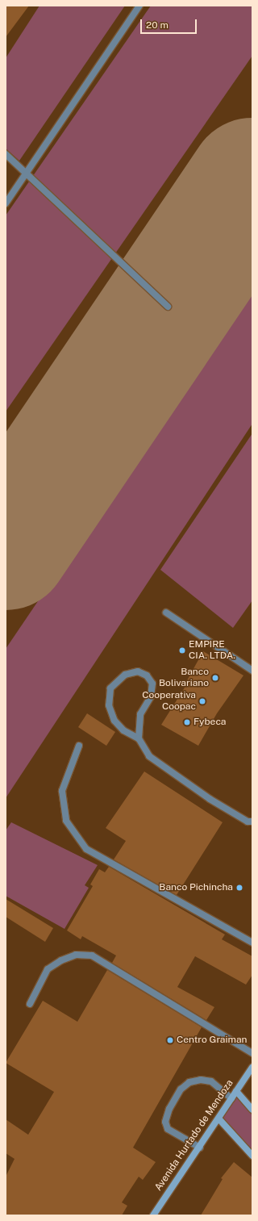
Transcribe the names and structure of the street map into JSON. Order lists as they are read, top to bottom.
{
  "streets": {
    "main road": ["Avenida Hurtado de Mendoza"]
  },
  "places": [
    "EMPIRE CIA. LTDA.",
    "Banco Bolivariano",
    "Cooperativa Coopac",
    "Fybeca",
    "Banco Pichincha",
    "Centro Graiman"
  ],
  "scale_bar": "20 m"
}
